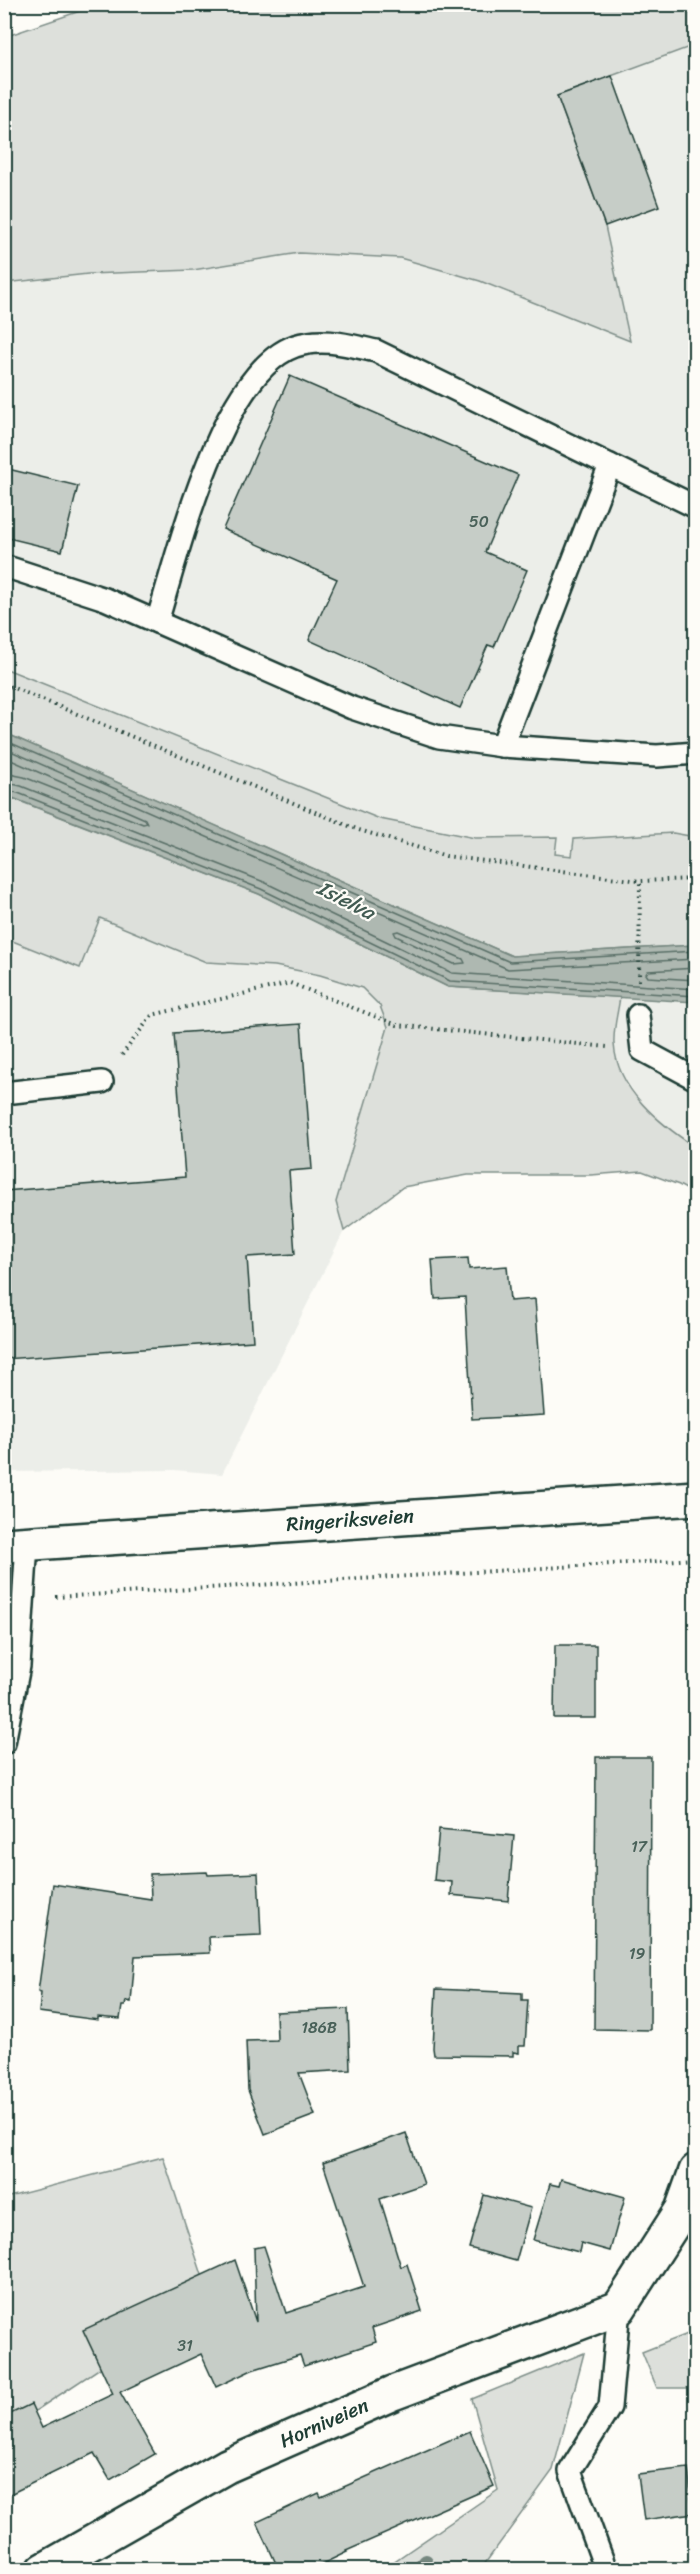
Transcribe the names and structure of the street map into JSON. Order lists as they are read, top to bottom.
{
  "streets": {
    "street": ["Ringeriksveien", "Horniveien"]
  },
  "water": ["Isielva"],
  "house_numbers": [
    "50",
    "17",
    "19",
    "186B",
    "31"
  ]
}
